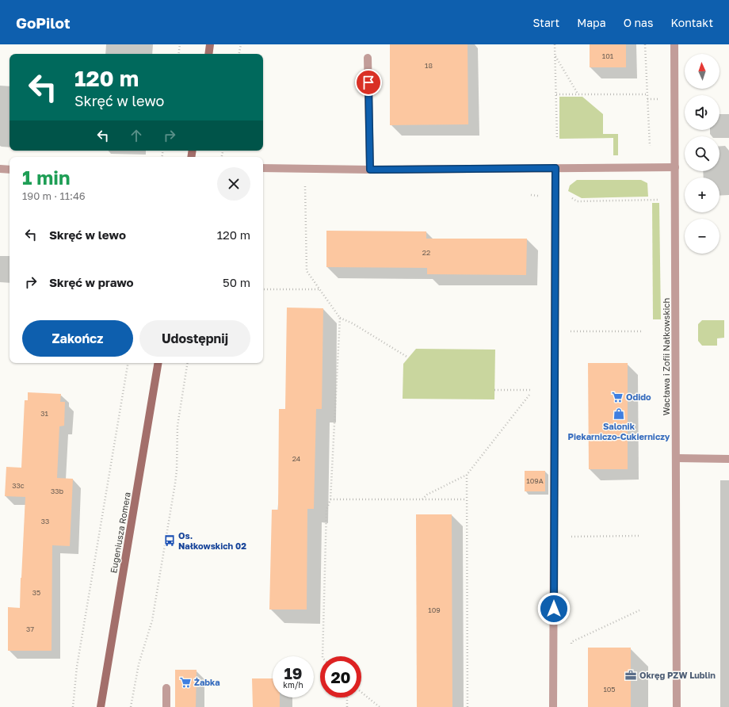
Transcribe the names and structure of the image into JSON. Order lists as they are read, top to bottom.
{
  "streets": {
    "street": ["Wacława i Zofii Nałkowskich", "Eugeniusza Romera"]
  },
  "places": {
    "supermarket": ["Odido", "Żabka"],
    "shop": ["Salonik Piekarniczo-Cukierniczy"],
    "bus stop": ["Os. Nałkowskich 02"],
    "office": ["Okręg PZW Lublin"]
  },
  "house_numbers": [
    "101",
    "18",
    "22",
    "31",
    "24",
    "109A",
    "33c",
    "33b",
    "33",
    "35",
    "109",
    "37",
    "105"
  ],
  "north": "top",
  "page": {
    "header": "GoPilot",
    "nav": [
      "Start",
      "Mapa",
      "O nas",
      "Kontakt"
    ],
    "map_buttons": ["+", "−"],
    "turn": ["120 m", "Skręć w lewo"],
    "heading": ["1 min", "190 m · 11:46"],
    "list": [
      {
        "name": "Skręć w lewo",
        "value": "120 m"
      },
      {
        "name": "Skręć w prawo",
        "value": "50 m"
      }
    ],
    "buttons": ["Zakończ", "Udostępnij"],
    "speed": "19 km/h",
    "limit": "20"
  }
}
